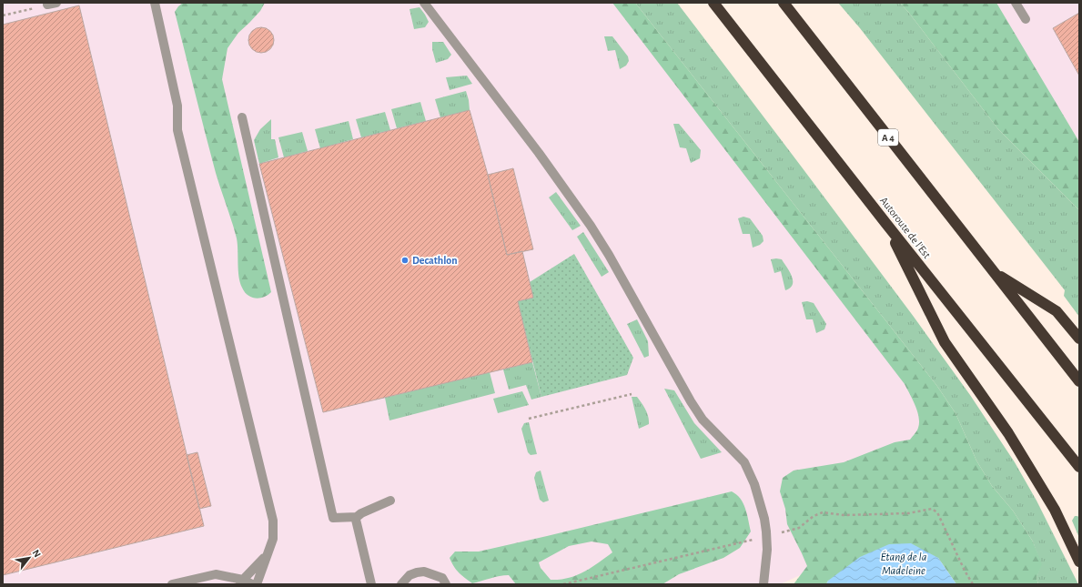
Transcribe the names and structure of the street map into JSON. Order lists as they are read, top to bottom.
{
  "streets": {
    "highway": ["A 4", "Autoroute de l’Est"]
  },
  "water": ["Étang de la Madeleine"],
  "places": ["Decathlon"],
  "north": "top right"
}
